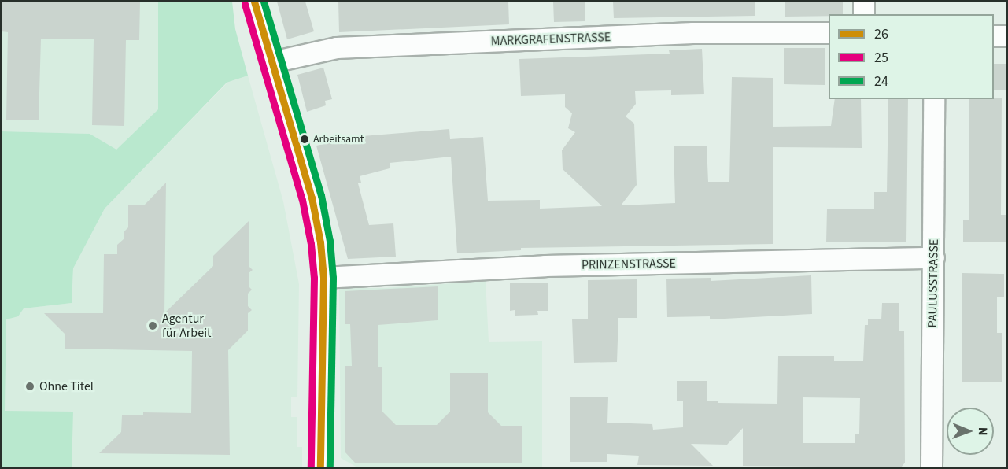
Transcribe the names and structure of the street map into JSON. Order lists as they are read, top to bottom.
{
  "streets": {
    "street": ["MARKGRAFENSTRASSE", "PRINZENSTRASSE", "PAULUSSTRASSE"]
  },
  "crossings": [
    ["PRINZENSTRASSE", "PAULUSSTRASSE"]
  ],
  "places": ["Arbeitsamt", "Agentur für Arbeit", "Ohne Titel"],
  "lines": ["transit line 26", "transit line 24", "transit line 25"],
  "legend": ["26", "25", "24"],
  "north": "right"
}
